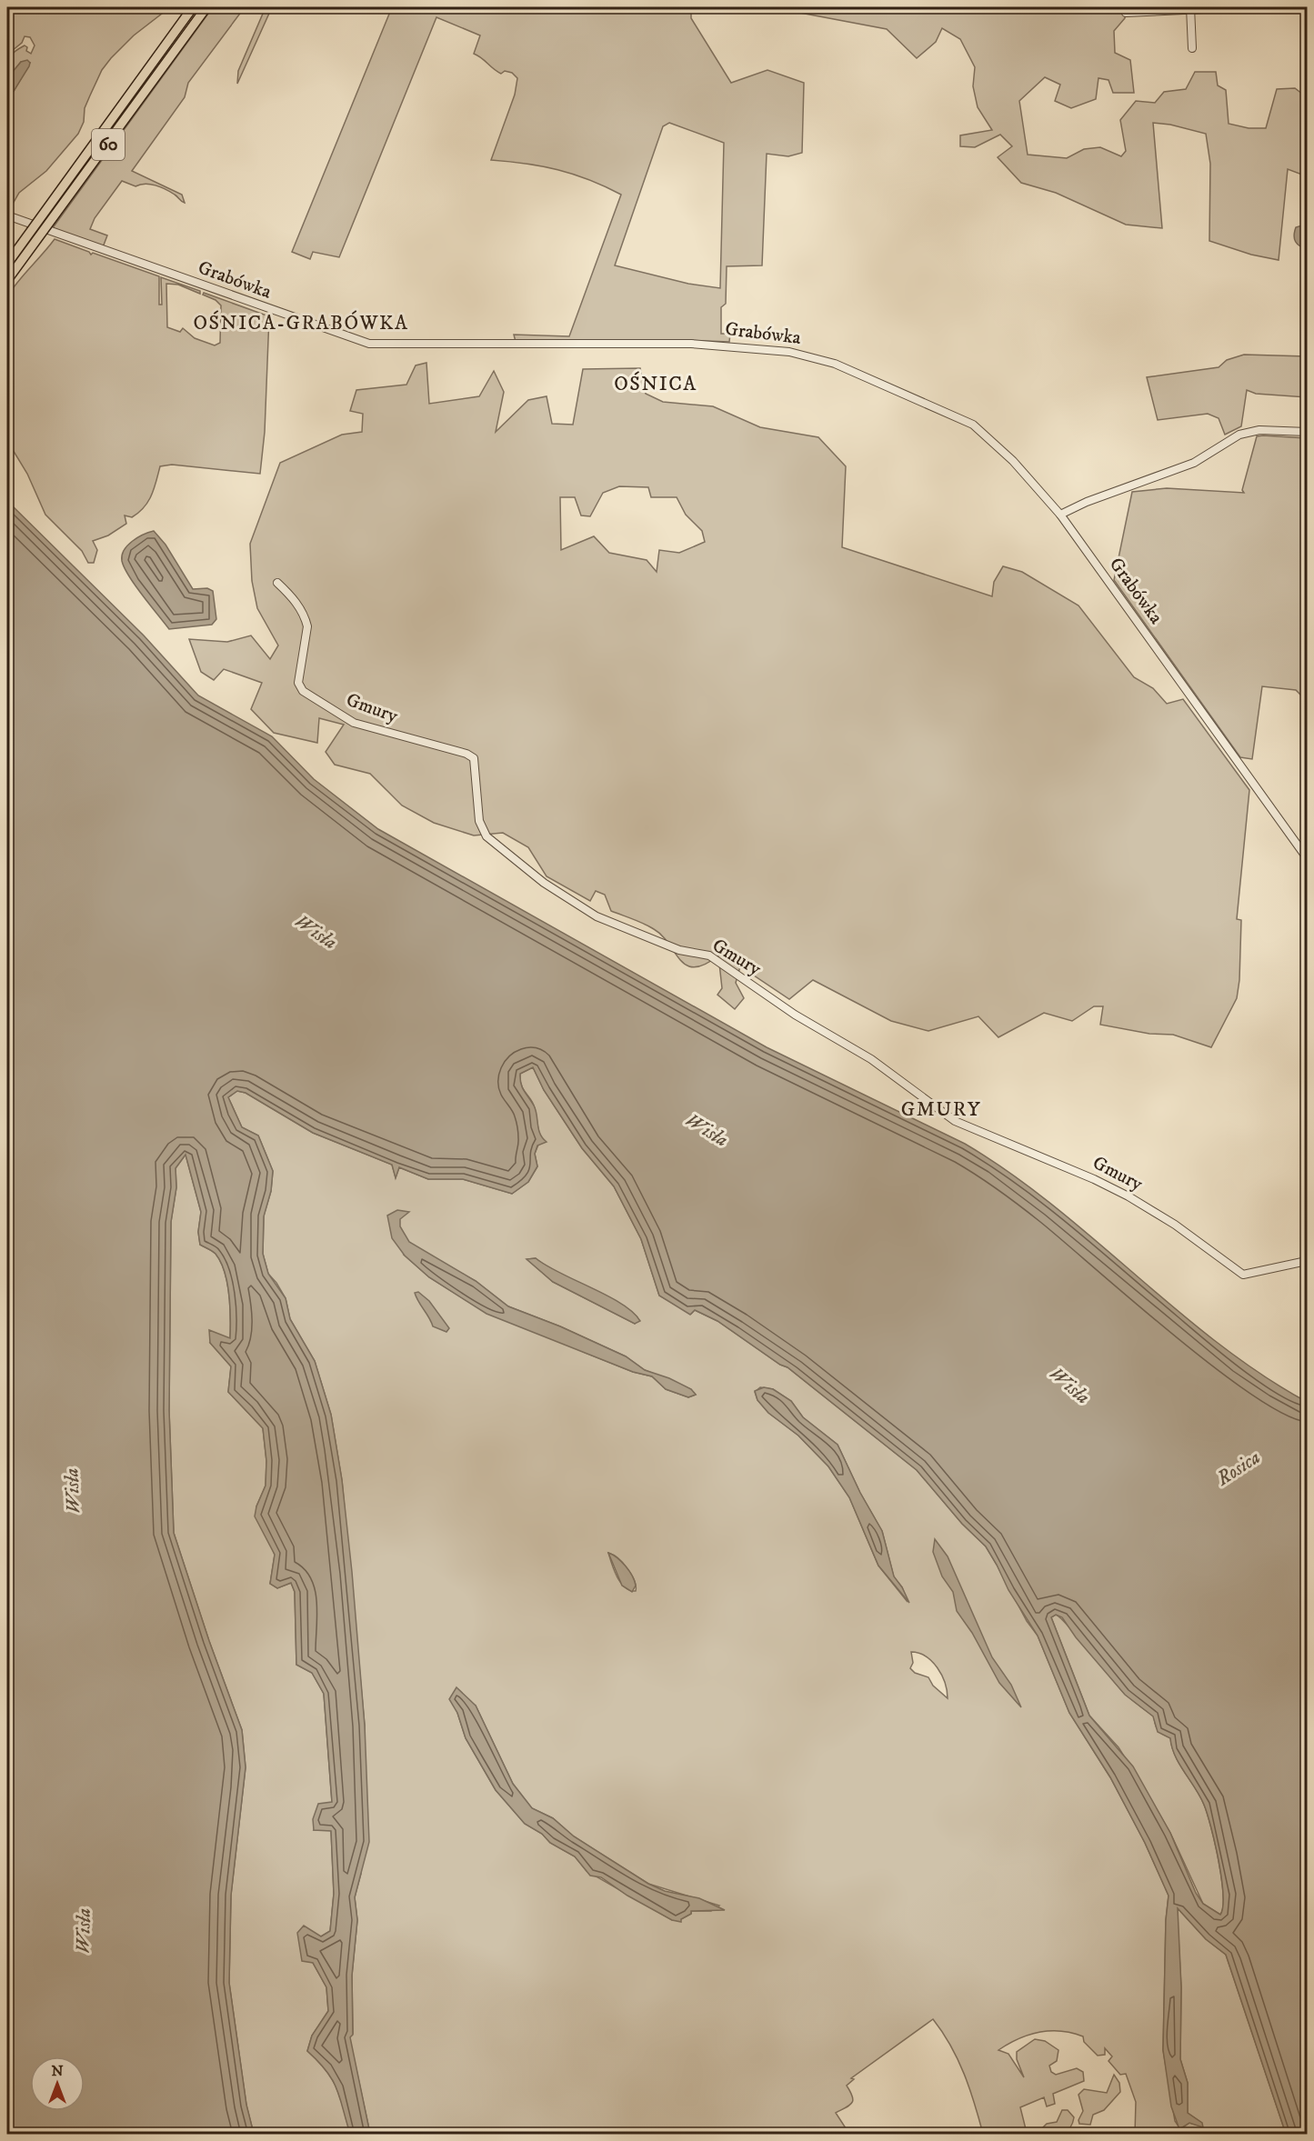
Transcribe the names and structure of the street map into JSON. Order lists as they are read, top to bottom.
{
  "streets": {
    "main road": ["60"],
    "street": ["Grabówka", "Gmury"]
  },
  "districts": ["OŚNICA-GRABÓWKA", "OŚNICA", "GMURY"],
  "water": ["Wisła", "Rosica"],
  "north": "top"
}
